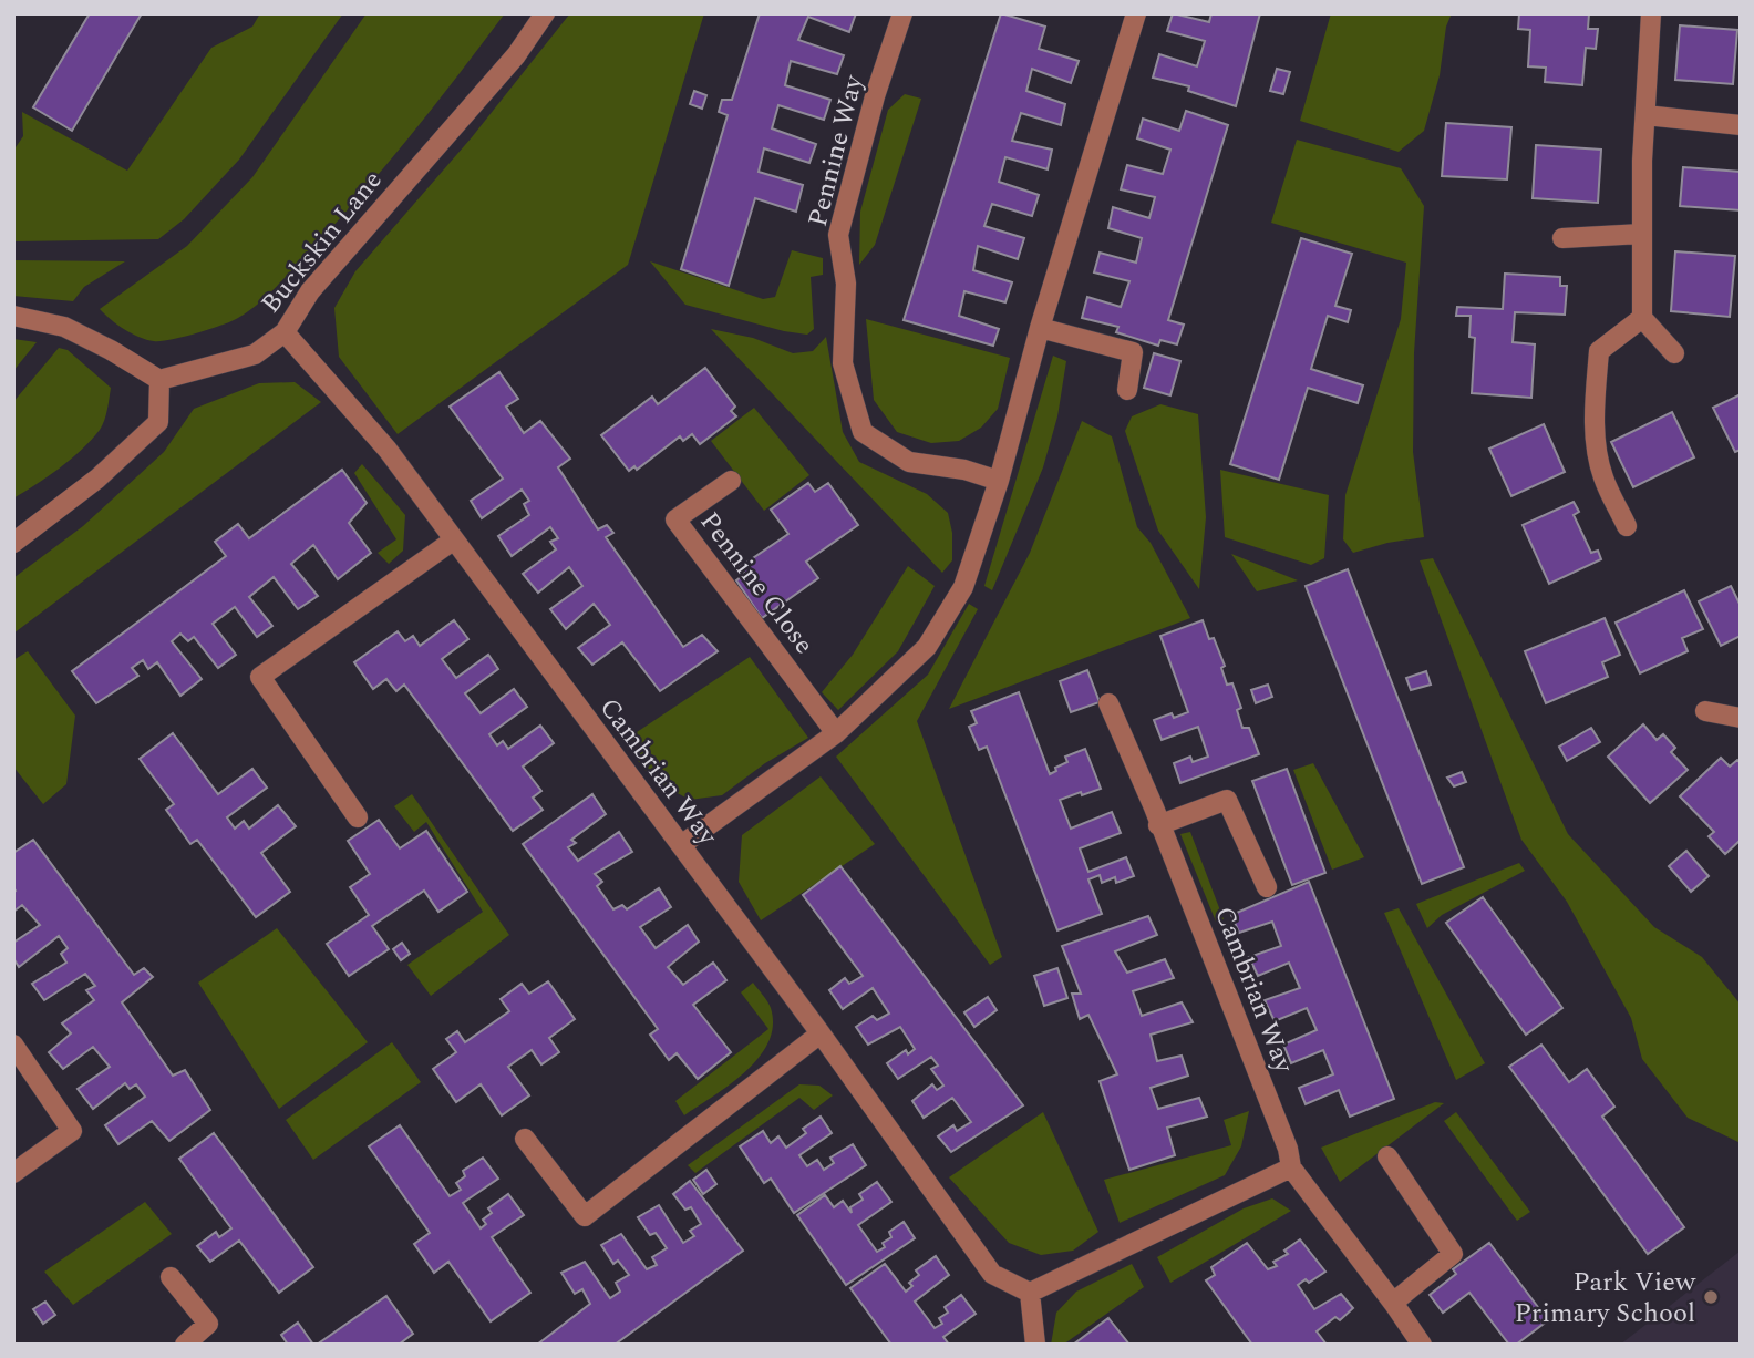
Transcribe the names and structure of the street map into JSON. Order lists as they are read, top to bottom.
{
  "streets": {
    "street": [
      "Pennine Way",
      "Buckskin Lane",
      "Pennine Close",
      "Cambrian Way"
    ]
  },
  "crossings": [
    ["Buckskin Lane", "Cambrian Way"]
  ],
  "places": ["Park View Primary School"]
}
